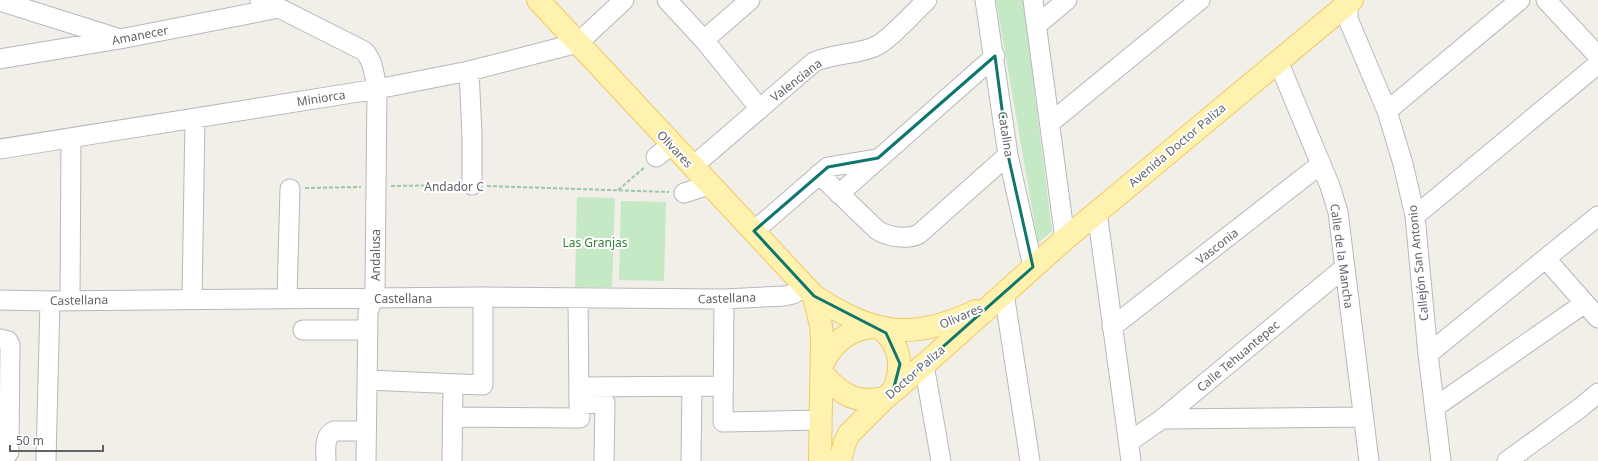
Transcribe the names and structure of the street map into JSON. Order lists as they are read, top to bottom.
{
  "streets": {
    "main road": ["Avenida Doctor Paliza", "Olivares", "Doctor Paliza"],
    "street": [
      "Amanecer",
      "Valenciana",
      "Miniorca",
      "Catalina",
      "Vasconia",
      "Andalusa",
      "Calle de la Mancha",
      "Callejón San Antonio",
      "Castellana",
      "Calle Tehuantepec"
    ],
    "path": ["Andador C"]
  },
  "crossings": [
    ["Amanecer", "Andalusa"],
    ["Valenciana", "Olivares"],
    ["Miniorca", "Olivares"],
    ["Miniorca", "Andalusa"],
    ["Catalina", "Avenida Doctor Paliza"],
    ["Avenida Doctor Paliza", "Olivares"],
    ["Avenida Doctor Paliza", "Calle de la Mancha"],
    ["Avenida Doctor Paliza", "Callejón San Antonio"],
    ["Avenida Doctor Paliza", "Doctor Paliza"],
    ["Olivares", "Castellana"],
    ["Olivares", "Doctor Paliza"],
    ["Andador C", "Andalusa"],
    ["Vasconia", "Calle de la Mancha"],
    ["Andalusa", "Castellana"],
    ["Calle de la Mancha", "Calle Tehuantepec"]
  ],
  "parks": ["Las Granjas"],
  "scale_bar": "50 m"
}
